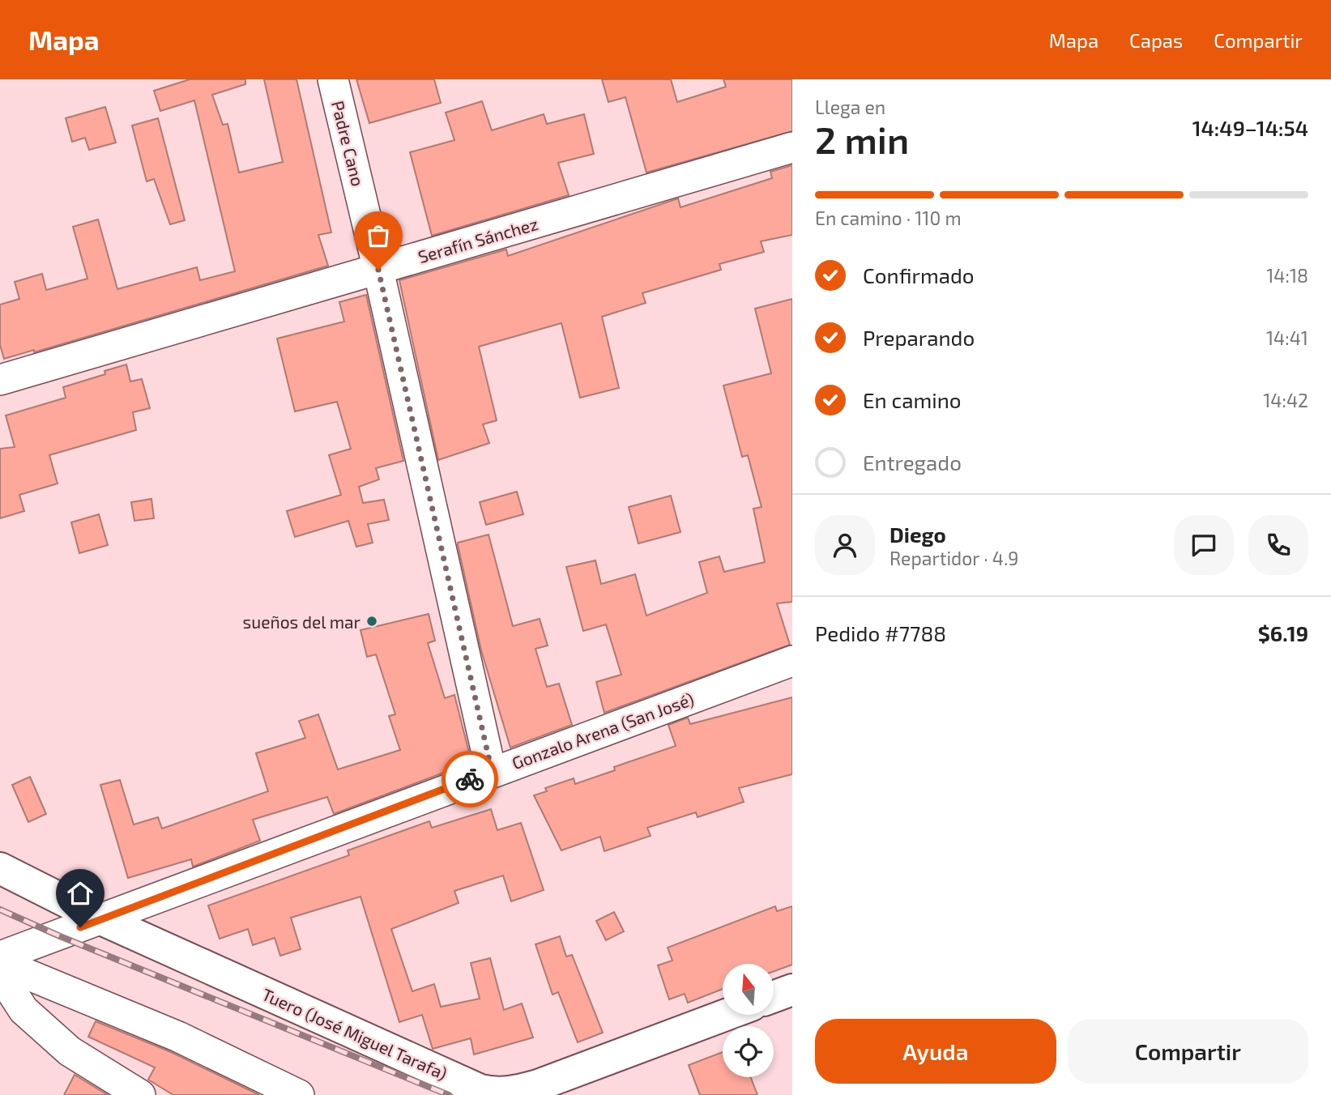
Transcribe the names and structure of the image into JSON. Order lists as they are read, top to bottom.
{
  "streets": {
    "main road": ["Tuero (José Miguel Tarafa)"],
    "street": ["Padre Cano", "Serafín Sánchez", "Gonzalo Arena (San José)"]
  },
  "crossings": [
    ["Padre Cano", "Serafín Sánchez"],
    ["Padre Cano", "Gonzalo Arena (San José)"],
    ["Gonzalo Arena (San José)", "Tuero (José Miguel Tarafa)"]
  ],
  "places": ["sueños del mar"],
  "north": "top",
  "page": {
    "header": "Mapa",
    "nav": ["Mapa", "Capas", "Compartir"],
    "heading": ["2 min", "Llega en", "14:49–14:54"],
    "panel": [
      "Diego",
      "Repartidor · 4.9",
      "Pedido #7788",
      "$6.19"
    ],
    "bar": "En camino · 110 m",
    "list": [
      ["Confirmado", "14:18"],
      ["Preparando", "14:41"],
      ["En camino", "14:42"],
      "Entregado"
    ],
    "buttons": ["Ayuda", "Compartir"]
  }
}
